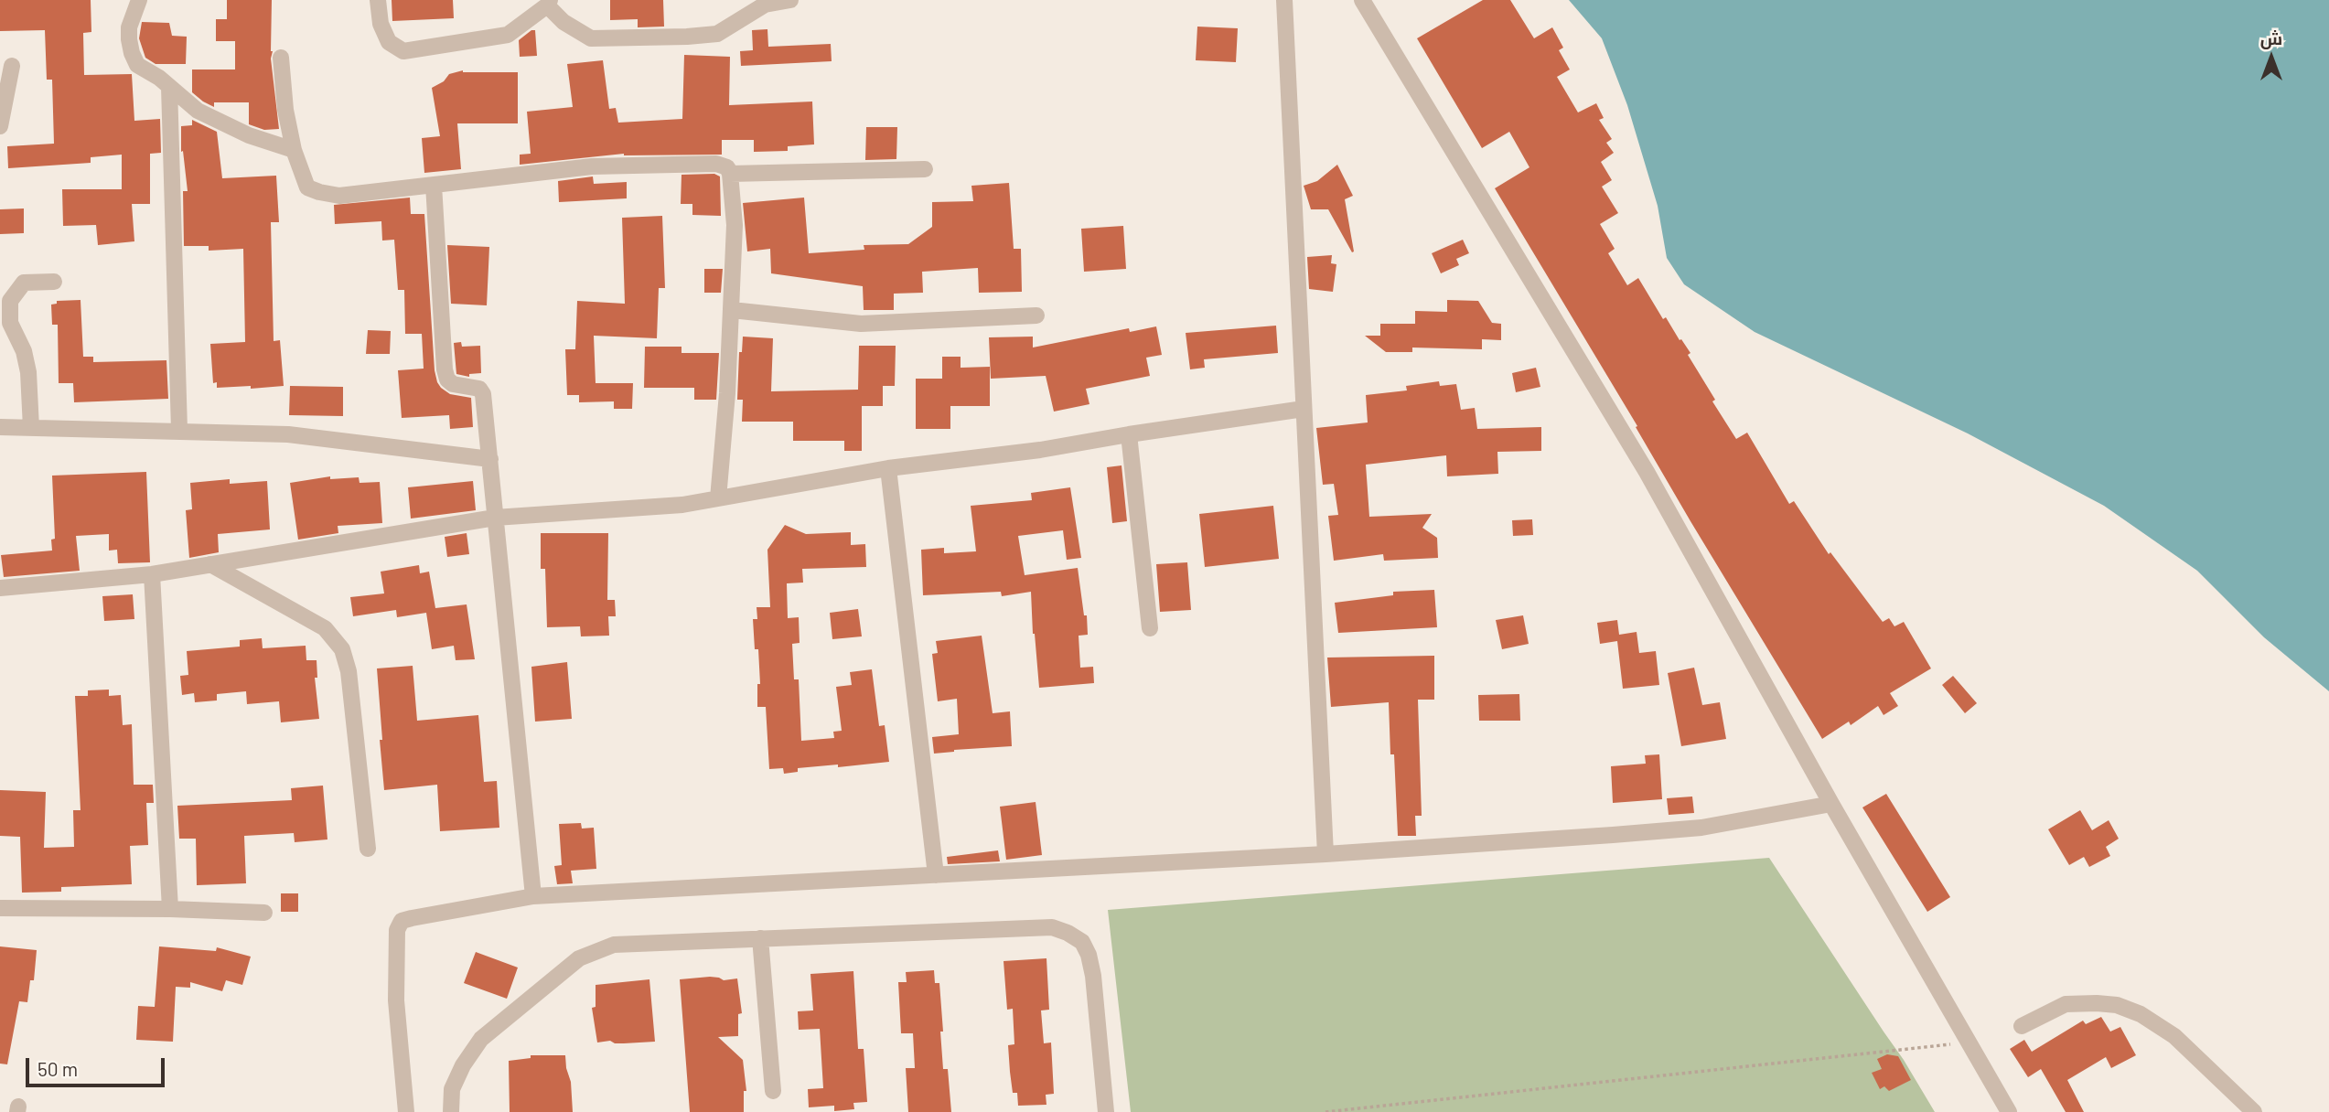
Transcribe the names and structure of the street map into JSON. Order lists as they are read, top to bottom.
{
  "scale_bar": "50 m",
  "north": "top"
}
